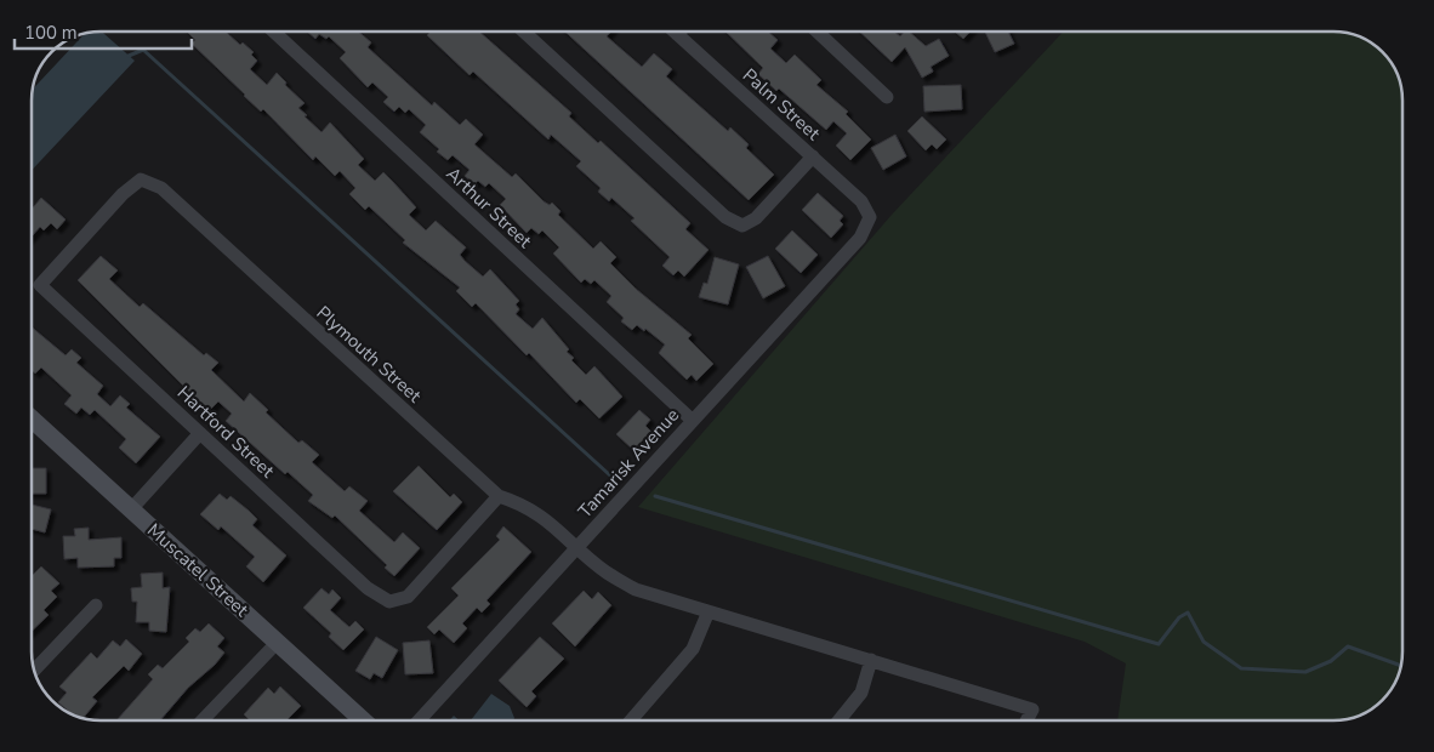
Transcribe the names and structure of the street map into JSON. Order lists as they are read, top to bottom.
{
  "streets": {
    "street": [
      "Palm Street",
      "Arthur Street",
      "Plymouth Street",
      "Hartford Street",
      "Tamarisk Avenue",
      "Muscatel Street"
    ]
  },
  "crossings": [
    ["Palm Street", "Tamarisk Avenue"],
    ["Arthur Street", "Tamarisk Avenue"],
    ["Plymouth Street", "Hartford Street"],
    ["Plymouth Street", "Tamarisk Avenue"]
  ],
  "scale_bar": "100 m"
}
